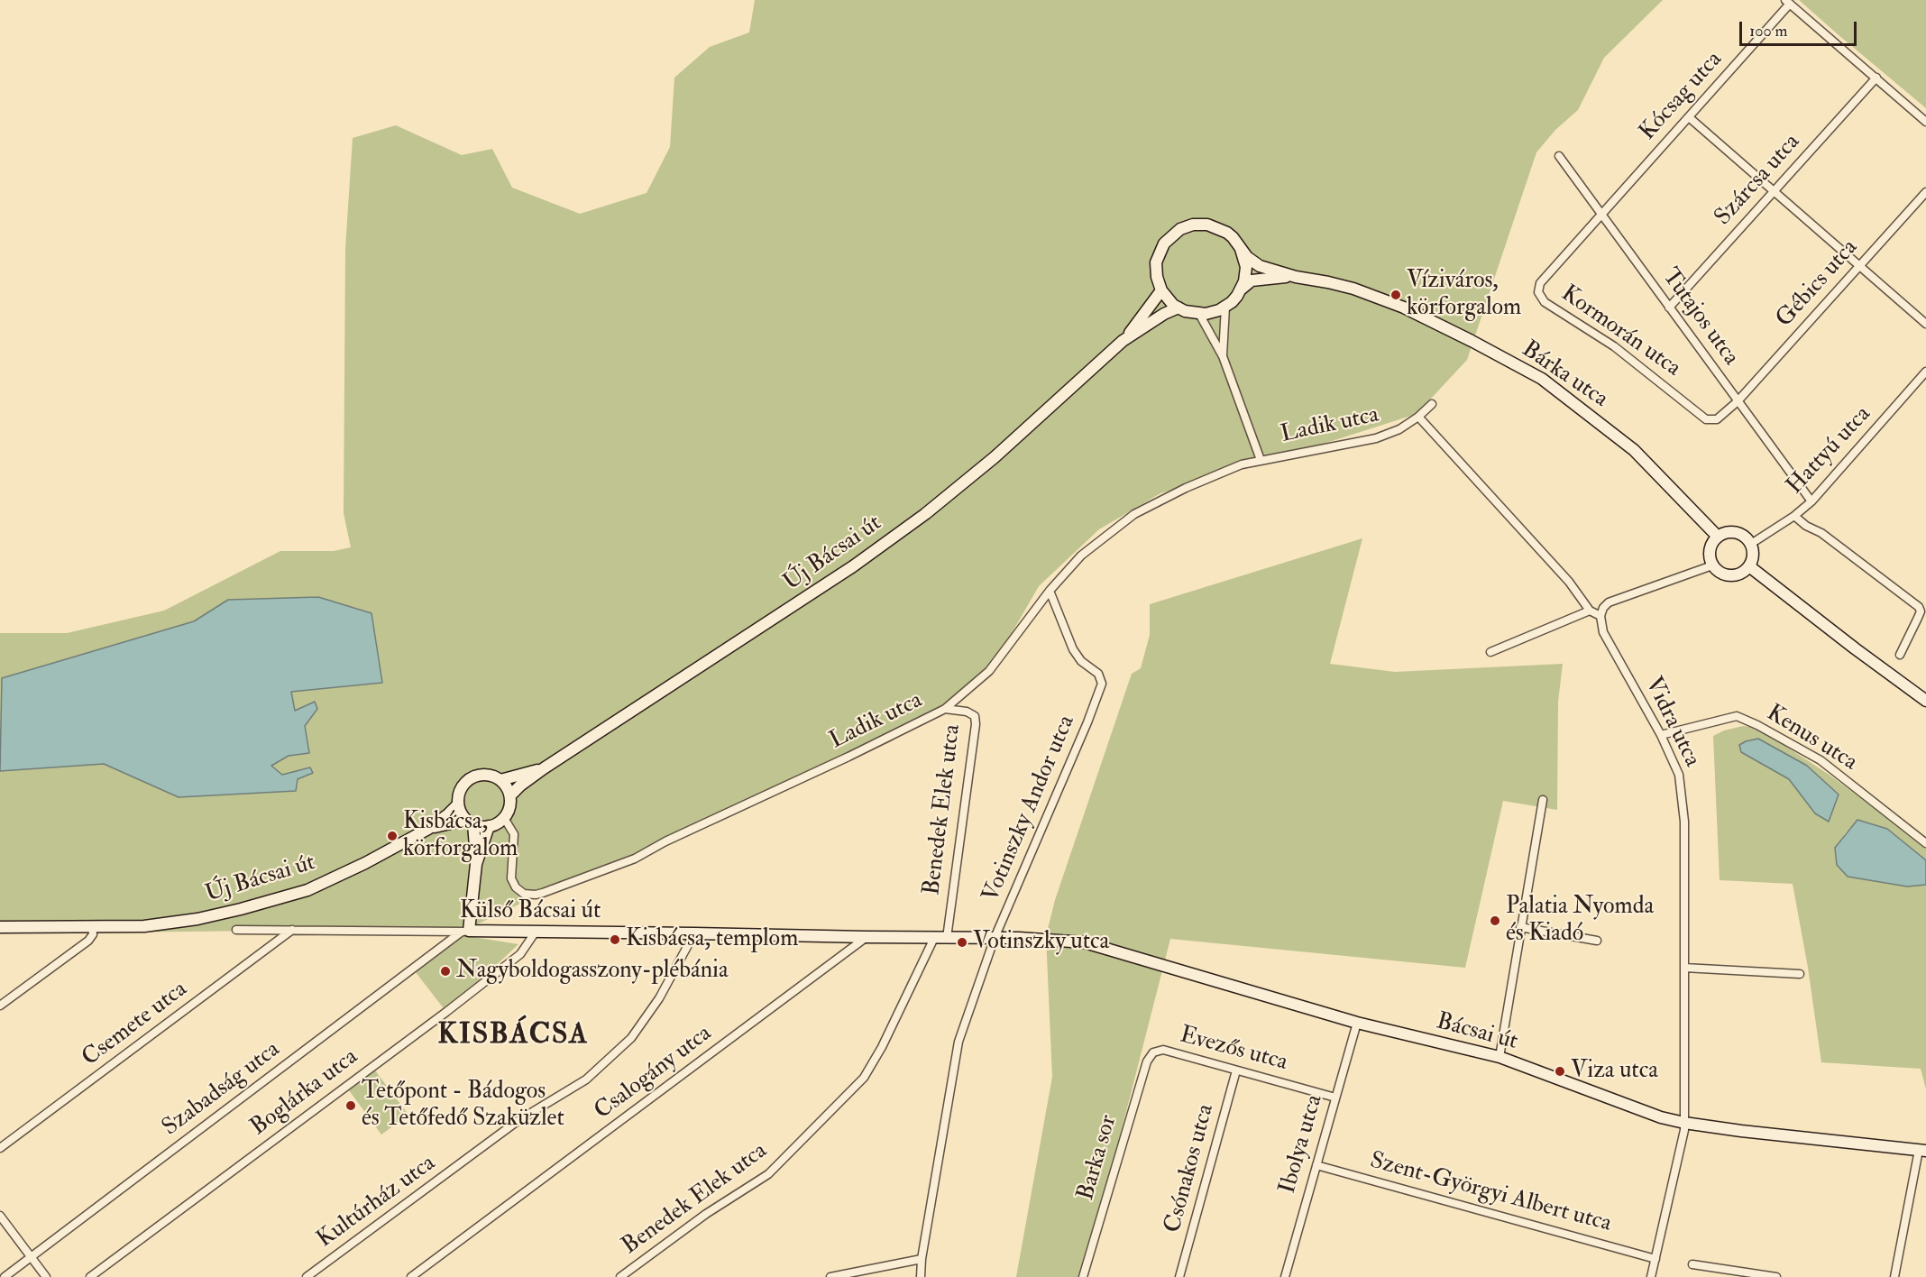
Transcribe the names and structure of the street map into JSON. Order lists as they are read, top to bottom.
{
  "streets": {
    "main road": [
      "Bárka utca",
      "Új Bácsai út",
      "Külső Bácsai út",
      "Bácsai út"
    ],
    "street": [
      "Kócsag utca",
      "Szárcsa utca",
      "Gébics utca",
      "Tutajos utca",
      "Kormorán utca",
      "Ladik utca",
      "Hattyú utca",
      "Vidra utca",
      "Kenus utca",
      "Votinszky Andor utca",
      "Benedek Elek utca",
      "Csemete utca",
      "Evezős utca",
      "Csalogány utca",
      "Szabadság utca",
      "Boglárka utca",
      "Ibolya utca",
      "Barka sor",
      "Csónakos utca",
      "Szent-Györgyi Albert utca",
      "Kultúrház utca"
    ]
  },
  "crossings": [
    ["Kócsag utca", "Tutajos utca"],
    ["Kócsag utca", "Kormorán utca"],
    ["Szárcsa utca", "Tutajos utca"],
    ["Gébics utca", "Tutajos utca"],
    ["Gébics utca", "Kormorán utca"],
    ["Tutajos utca", "Kormorán utca"],
    ["Tutajos utca", "Hattyú utca"],
    ["Bárka utca", "Hattyú utca"],
    ["Ladik utca", "Új Bácsai út"],
    ["Ladik utca", "Votinszky Andor utca"],
    ["Ladik utca", "Benedek Elek utca"],
    ["Vidra utca", "Kenus utca"],
    ["Vidra utca", "Bácsai út"],
    ["Vidra utca", "Szent-Györgyi Albert utca"],
    ["Votinszky Andor utca", "Külső Bácsai út"],
    ["Benedek Elek utca", "Külső Bácsai út"],
    ["Külső Bácsai út", "Csemete utca"],
    ["Külső Bácsai út", "Bácsai út"],
    ["Külső Bácsai út", "Csalogány utca"],
    ["Külső Bácsai út", "Szabadság utca"],
    ["Külső Bácsai út", "Boglárka utca"],
    ["Külső Bácsai út", "Kultúrház utca"],
    ["Bácsai út", "Ibolya utca"],
    ["Evezős utca", "Ibolya utca"],
    ["Evezős utca", "Barka sor"],
    ["Evezős utca", "Csónakos utca"],
    ["Ibolya utca", "Szent-Györgyi Albert utca"]
  ],
  "districts": ["KISBÁCSA"],
  "places": [
    "Víziváros, körforgalom",
    "Kisbácsa, körforgalom",
    "Palatia Nyomda és Kiadó",
    "Kisbácsa, templom",
    "Votinszky utca",
    "Nagyboldogasszony-plébánia",
    "Viza utca",
    "Tetőpont - Bádogos és Tetőfedő Szaküzlet"
  ],
  "scale_bar": "100 m"
}
